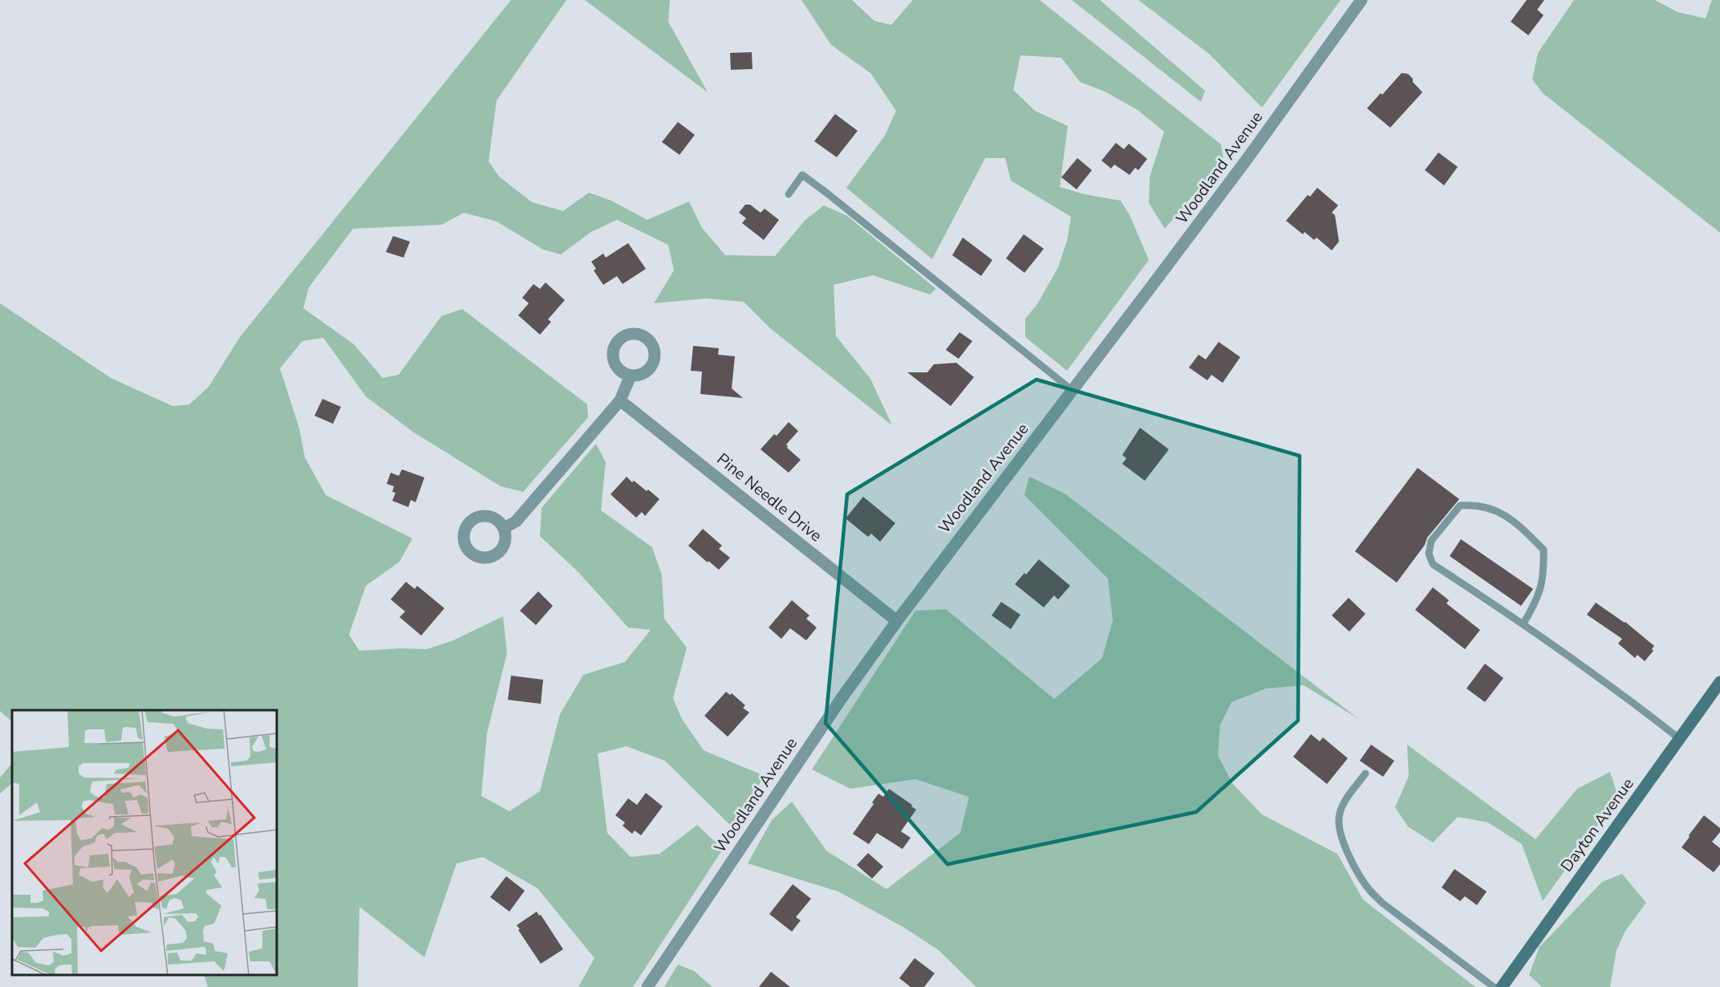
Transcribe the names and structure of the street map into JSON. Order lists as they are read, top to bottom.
{
  "streets": {
    "street": ["Woodland Avenue", "Pine Needle Drive", "Dayton Avenue"]
  },
  "crossings": [
    ["Woodland Avenue", "Pine Needle Drive"]
  ]
}
